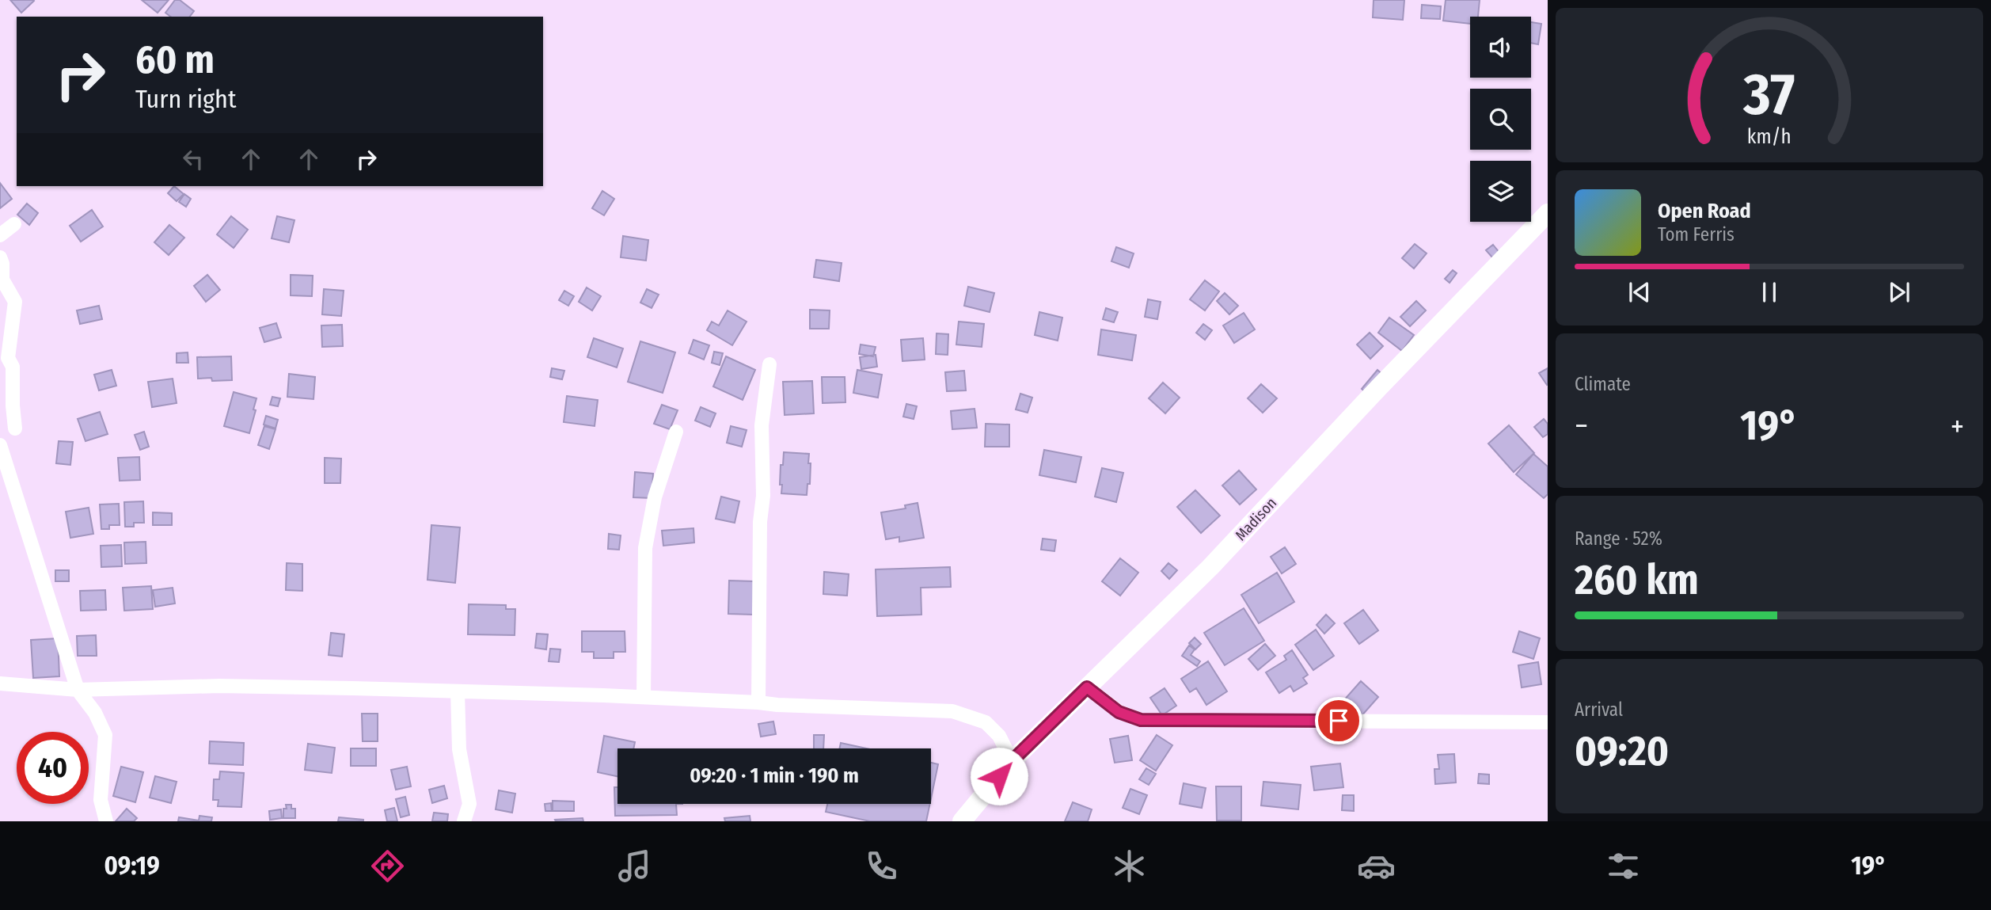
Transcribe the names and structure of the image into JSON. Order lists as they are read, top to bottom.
{
  "streets": {
    "street": ["Madison"]
  },
  "page": {
    "turn": ["60 m", "Turn right"],
    "song": ["Open Road", "Tom Ferris"],
    "tile": [
      "Climate",
      ["Range · 52%", "260 km"],
      ["Arrival", "09:20"]
    ],
    "heat": ["−", "19°", "+"],
    "limit": "40",
    "trip": "09:20 · 1 min · 190 m",
    "tabs": ["09:19", "19°"],
    "gauge": ["37", "km/h"]
  }
}
